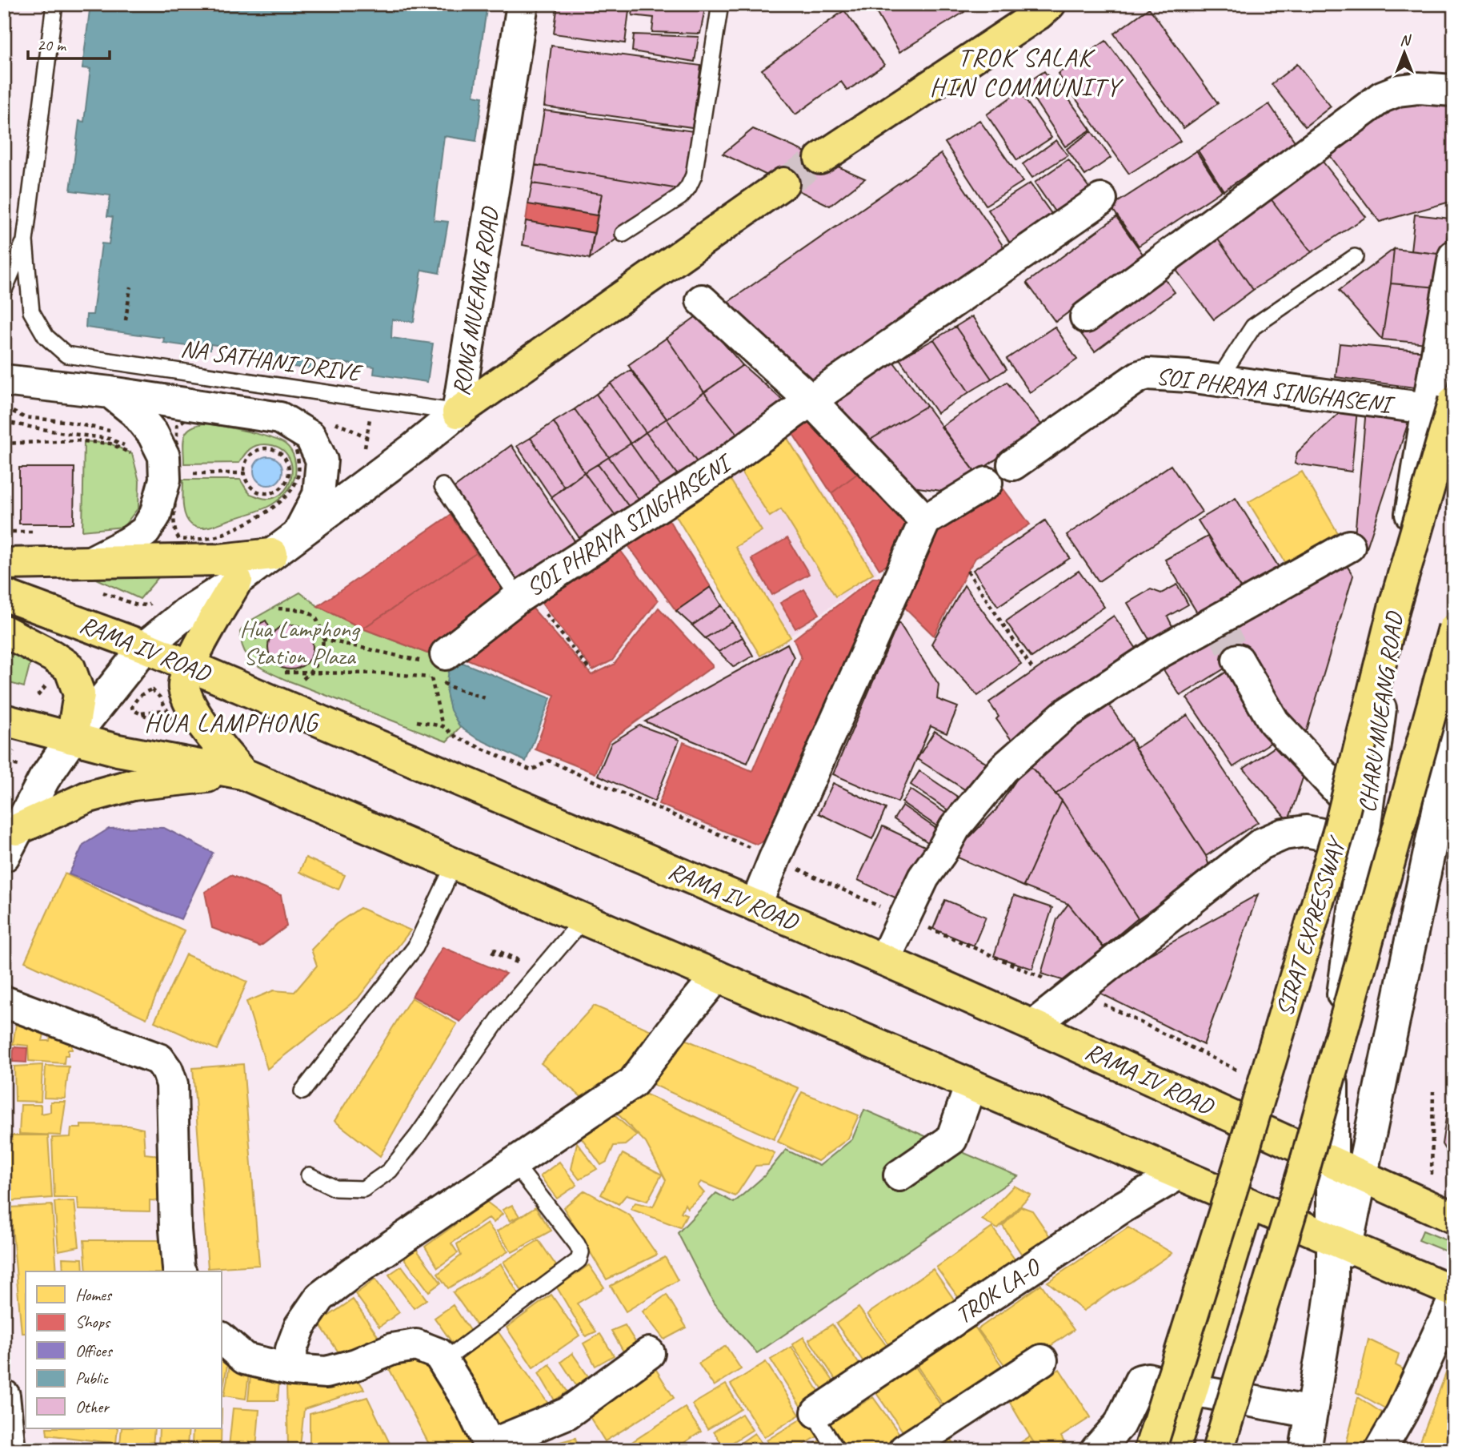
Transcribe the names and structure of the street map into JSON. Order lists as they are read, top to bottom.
{
  "streets": {
    "main road": ["RAMA IV ROAD", "SIRAT EXPRESSWAY"],
    "street": [
      "RONG MUEANG ROAD",
      "SOI PHRAYA SINGHASENI",
      "CHARU MUEANG ROAD",
      "TROK LA-O"
    ],
    "lane": ["NA SATHANI DRIVE"]
  },
  "crossings": [
    ["RONG MUEANG ROAD", "NA SATHANI DRIVE"],
    ["RONG MUEANG ROAD", "RAMA IV ROAD"],
    ["SOI PHRAYA SINGHASENI", "CHARU MUEANG ROAD"],
    ["SOI PHRAYA SINGHASENI", "SIRAT EXPRESSWAY"],
    ["RAMA IV ROAD", "CHARU MUEANG ROAD"],
    ["CHARU MUEANG ROAD", "SIRAT EXPRESSWAY"]
  ],
  "districts": ["TROK SALAK HIN COMMUNITY", "HUA LAMPHONG"],
  "parks": ["Hua Lamphong Station Plaza"],
  "legend": [
    "Homes",
    "Shops",
    "Offices",
    "Public",
    "Other"
  ],
  "scale_bar": "20 m",
  "north": "top"
}
